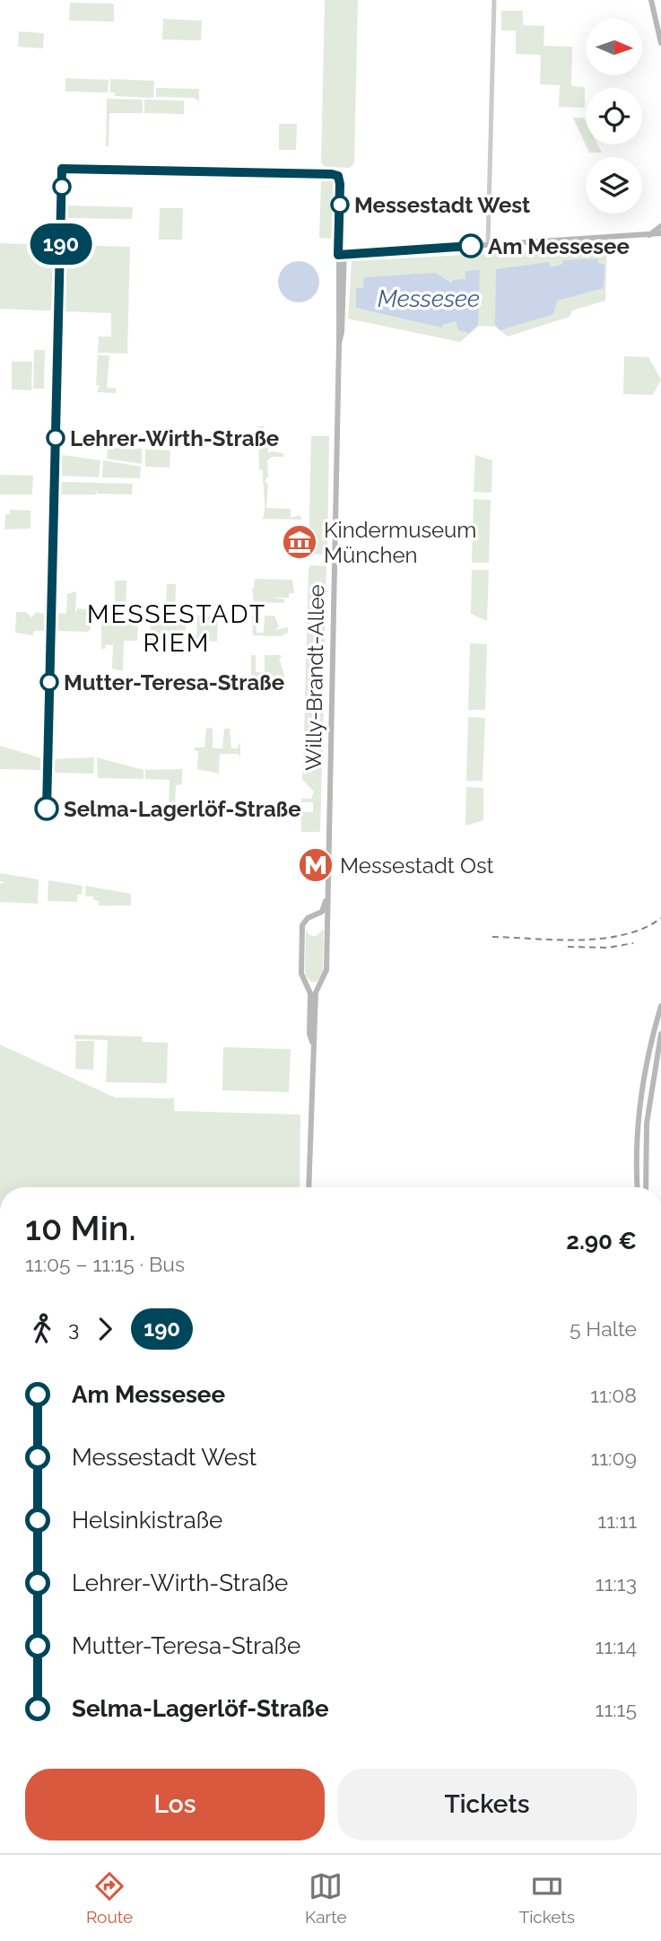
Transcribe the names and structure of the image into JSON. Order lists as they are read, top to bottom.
{
  "streets": {
    "main road": ["Willy-Brandt-Allee"]
  },
  "districts": ["MESSESTADT RIEM"],
  "water": ["Messesee"],
  "places": {
    "other": [
      "Messestadt West",
      "Am Messesee",
      "Lehrer-Wirth-Straße",
      "Mutter-Teresa-Straße",
      "Selma-Lagerlöf-Straße"
    ],
    "museum": ["Kindermuseum München"],
    "metro station": ["Messestadt Ost"]
  },
  "lines": ["bus line 190"],
  "north": "right",
  "page": {
    "on_map": "190",
    "heading": ["10 Min.", "11:05 – 11:15 · Bus", "2.90 €"],
    "legs": ["3", "190", "5 Halte"],
    "list": [
      {
        "name": "Am Messesee",
        "value": "11:08"
      },
      {
        "name": "Messestadt West",
        "value": "11:09"
      },
      {
        "name": "Helsinkistraße",
        "value": "11:11"
      },
      {
        "name": "Lehrer-Wirth-Straße",
        "value": "11:13"
      },
      {
        "name": "Mutter-Teresa-Straße",
        "value": "11:14"
      },
      {
        "name": "Selma-Lagerlöf-Straße",
        "value": "11:15"
      }
    ],
    "buttons": ["Los", "Tickets"],
    "tabs": ["Route", "Karte", "Tickets"]
  }
}
